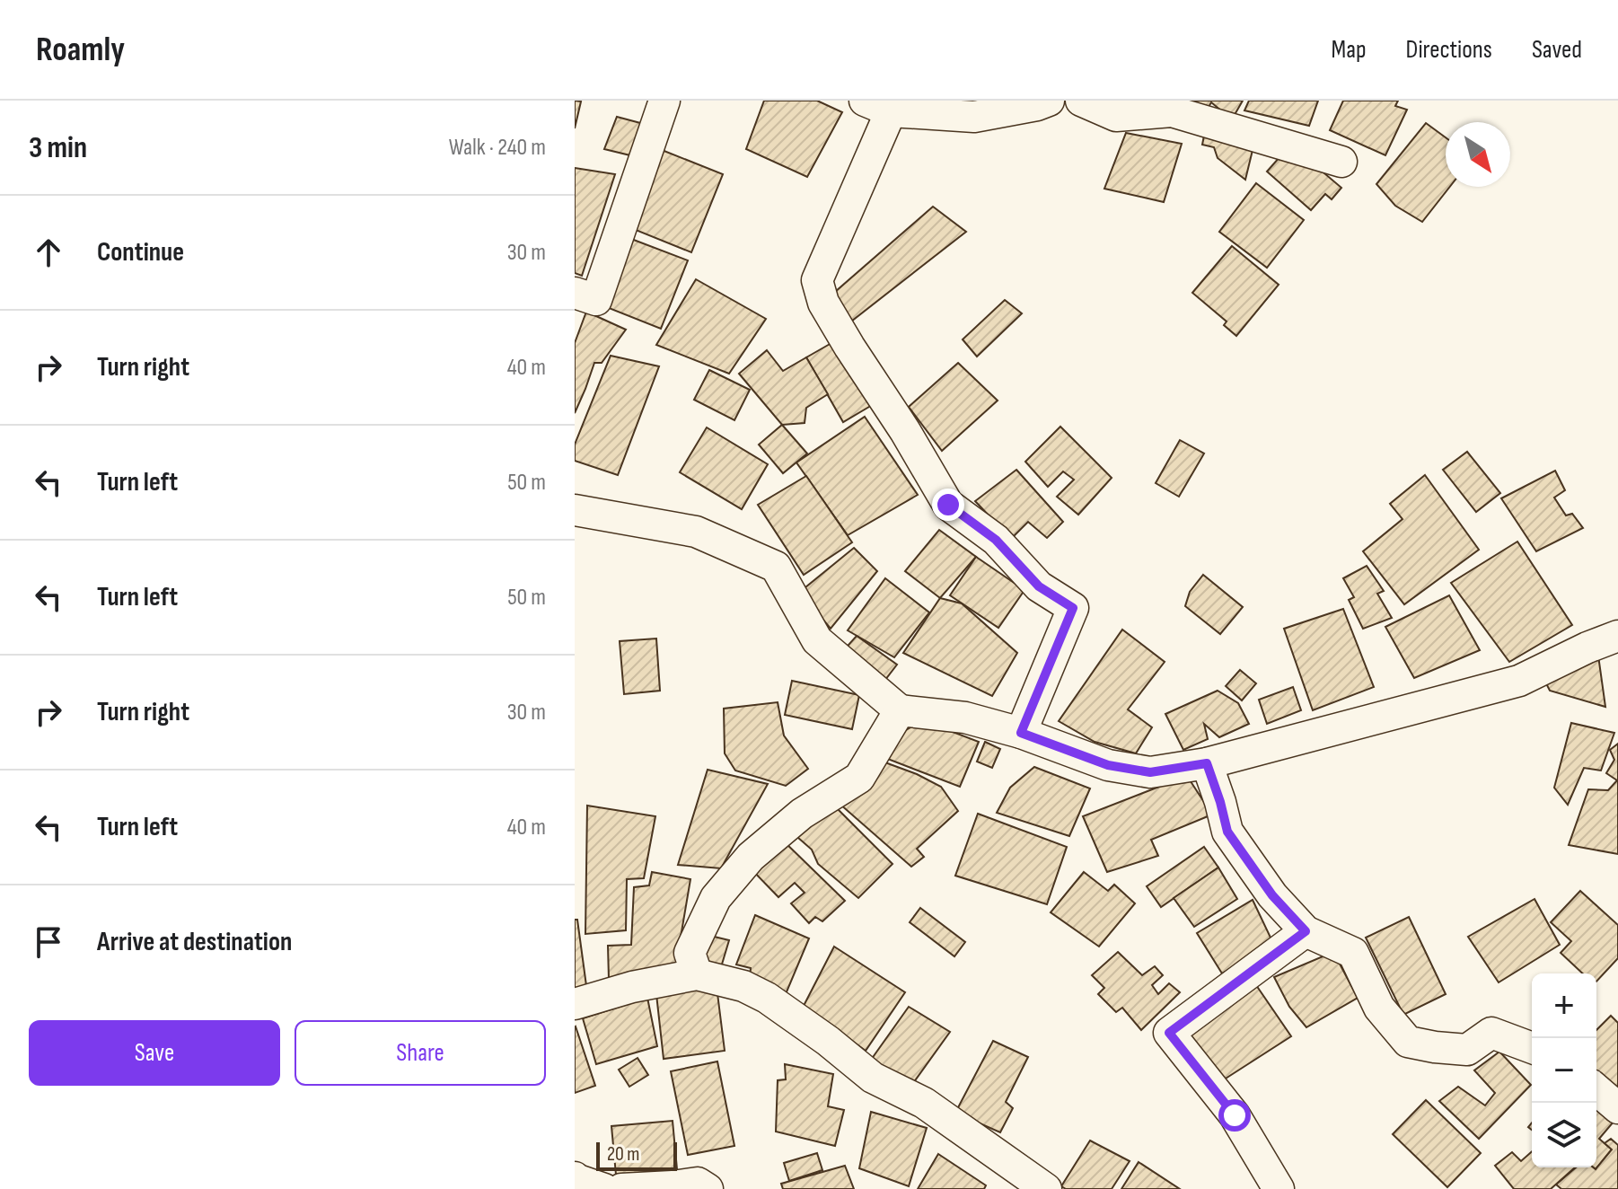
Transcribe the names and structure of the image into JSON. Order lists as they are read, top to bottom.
{
  "scale_bar": "20 m",
  "north": "bottom right",
  "page": {
    "header": "Roamly",
    "nav": ["Map", "Directions", "Saved"],
    "heading": ["3 min", "Walk · 240 m"],
    "list": [
      ["Continue", "30 m"],
      ["Turn right", "40 m"],
      ["Turn left", "50 m"],
      ["Turn left", "50 m"],
      ["Turn right", "30 m"],
      ["Turn left", "40 m"],
      "Arrive at destination"
    ],
    "map_buttons": ["+", "−"],
    "buttons": ["Save", "Share"],
    "scale": "20 m"
  }
}
